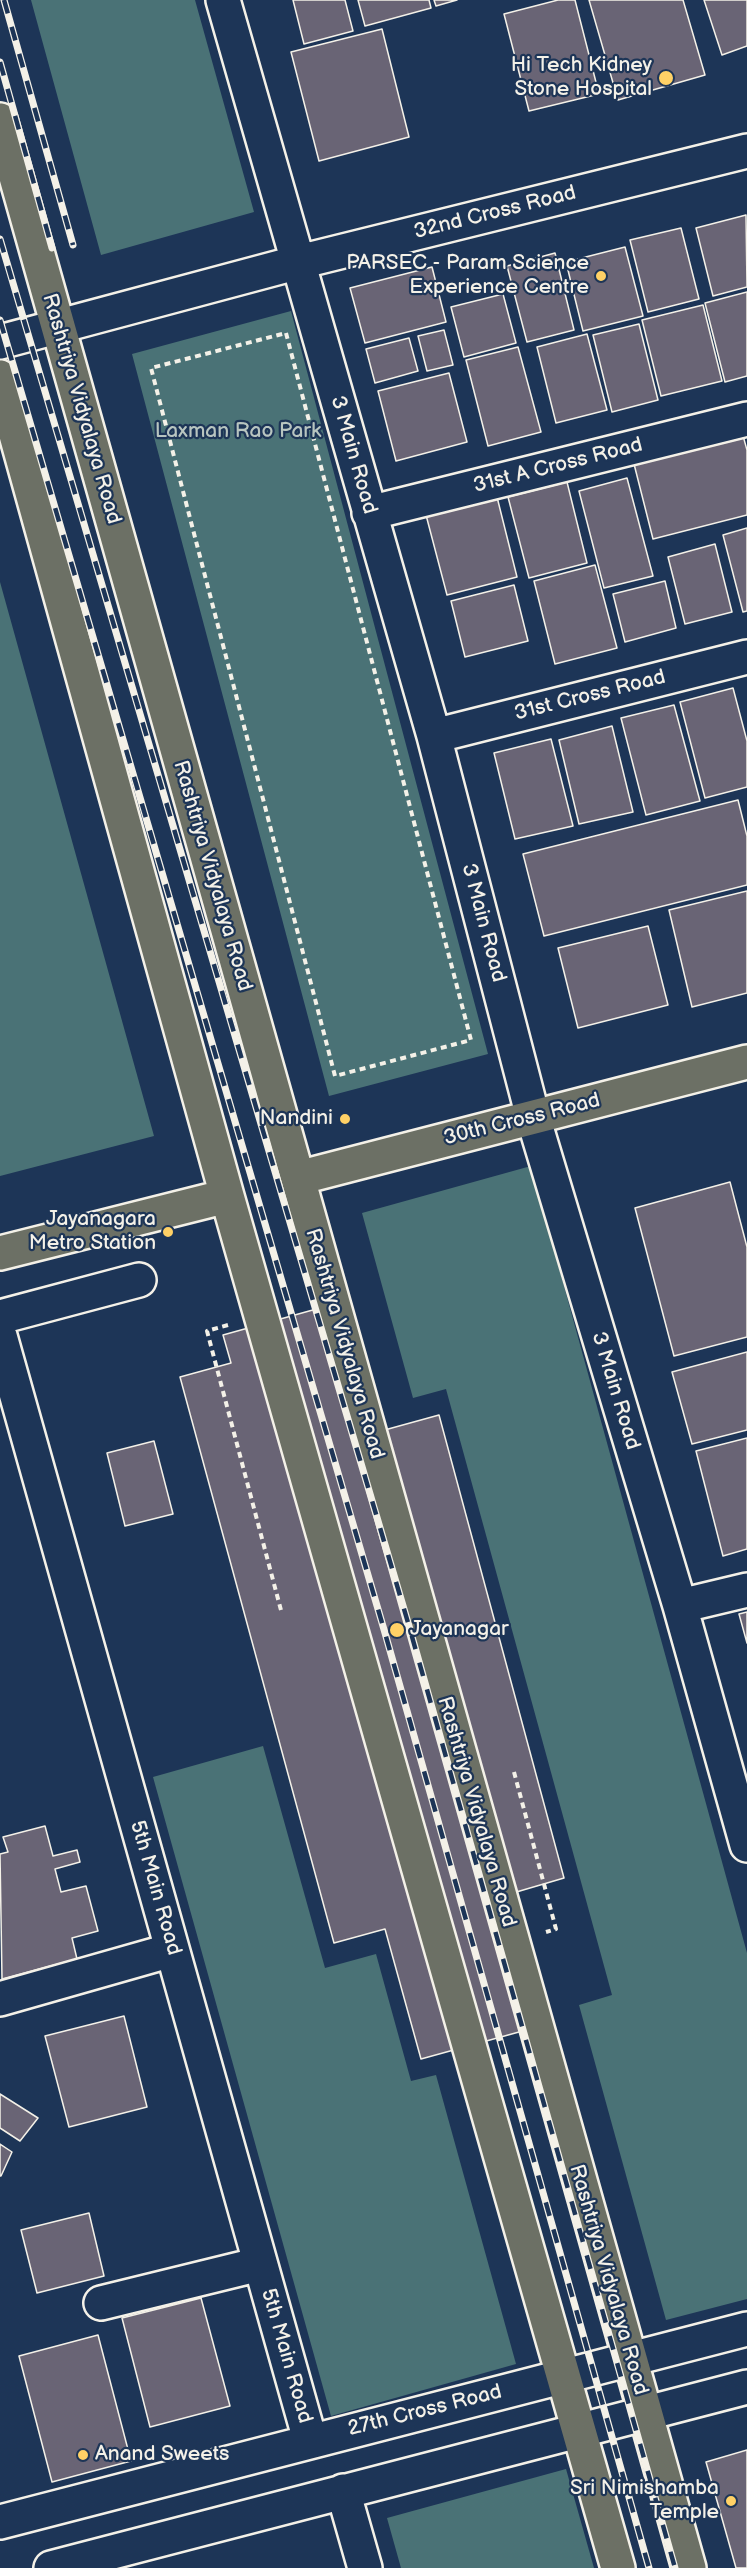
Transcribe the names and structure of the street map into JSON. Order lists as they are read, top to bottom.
{
  "streets": {
    "main road": ["Rashtriya Vidyalaya Road", "30th Cross Road"],
    "street": [
      "32nd Cross Road",
      "3 Main Road",
      "31st A Cross Road",
      "31st Cross Road",
      "5th Main Road",
      "27th Cross Road"
    ]
  },
  "crossings": [
    ["32nd Cross Road", "Rashtriya Vidyalaya Road"],
    ["32nd Cross Road", "3 Main Road"],
    ["Rashtriya Vidyalaya Road", "30th Cross Road"],
    ["Rashtriya Vidyalaya Road", "27th Cross Road"],
    ["3 Main Road", "31st A Cross Road"],
    ["3 Main Road", "31st Cross Road"],
    ["3 Main Road", "30th Cross Road"],
    ["5th Main Road", "27th Cross Road"]
  ],
  "parks": ["Laxman Rao Park"],
  "places": [
    "Hi Tech Kidney Stone Hospital",
    "PARSEC - Param Science Experience Centre",
    "Nandini",
    "Jayanagara Metro Station",
    "Jayanagar",
    "Anand Sweets",
    "Sri Nimishamba Temple"
  ]
}
